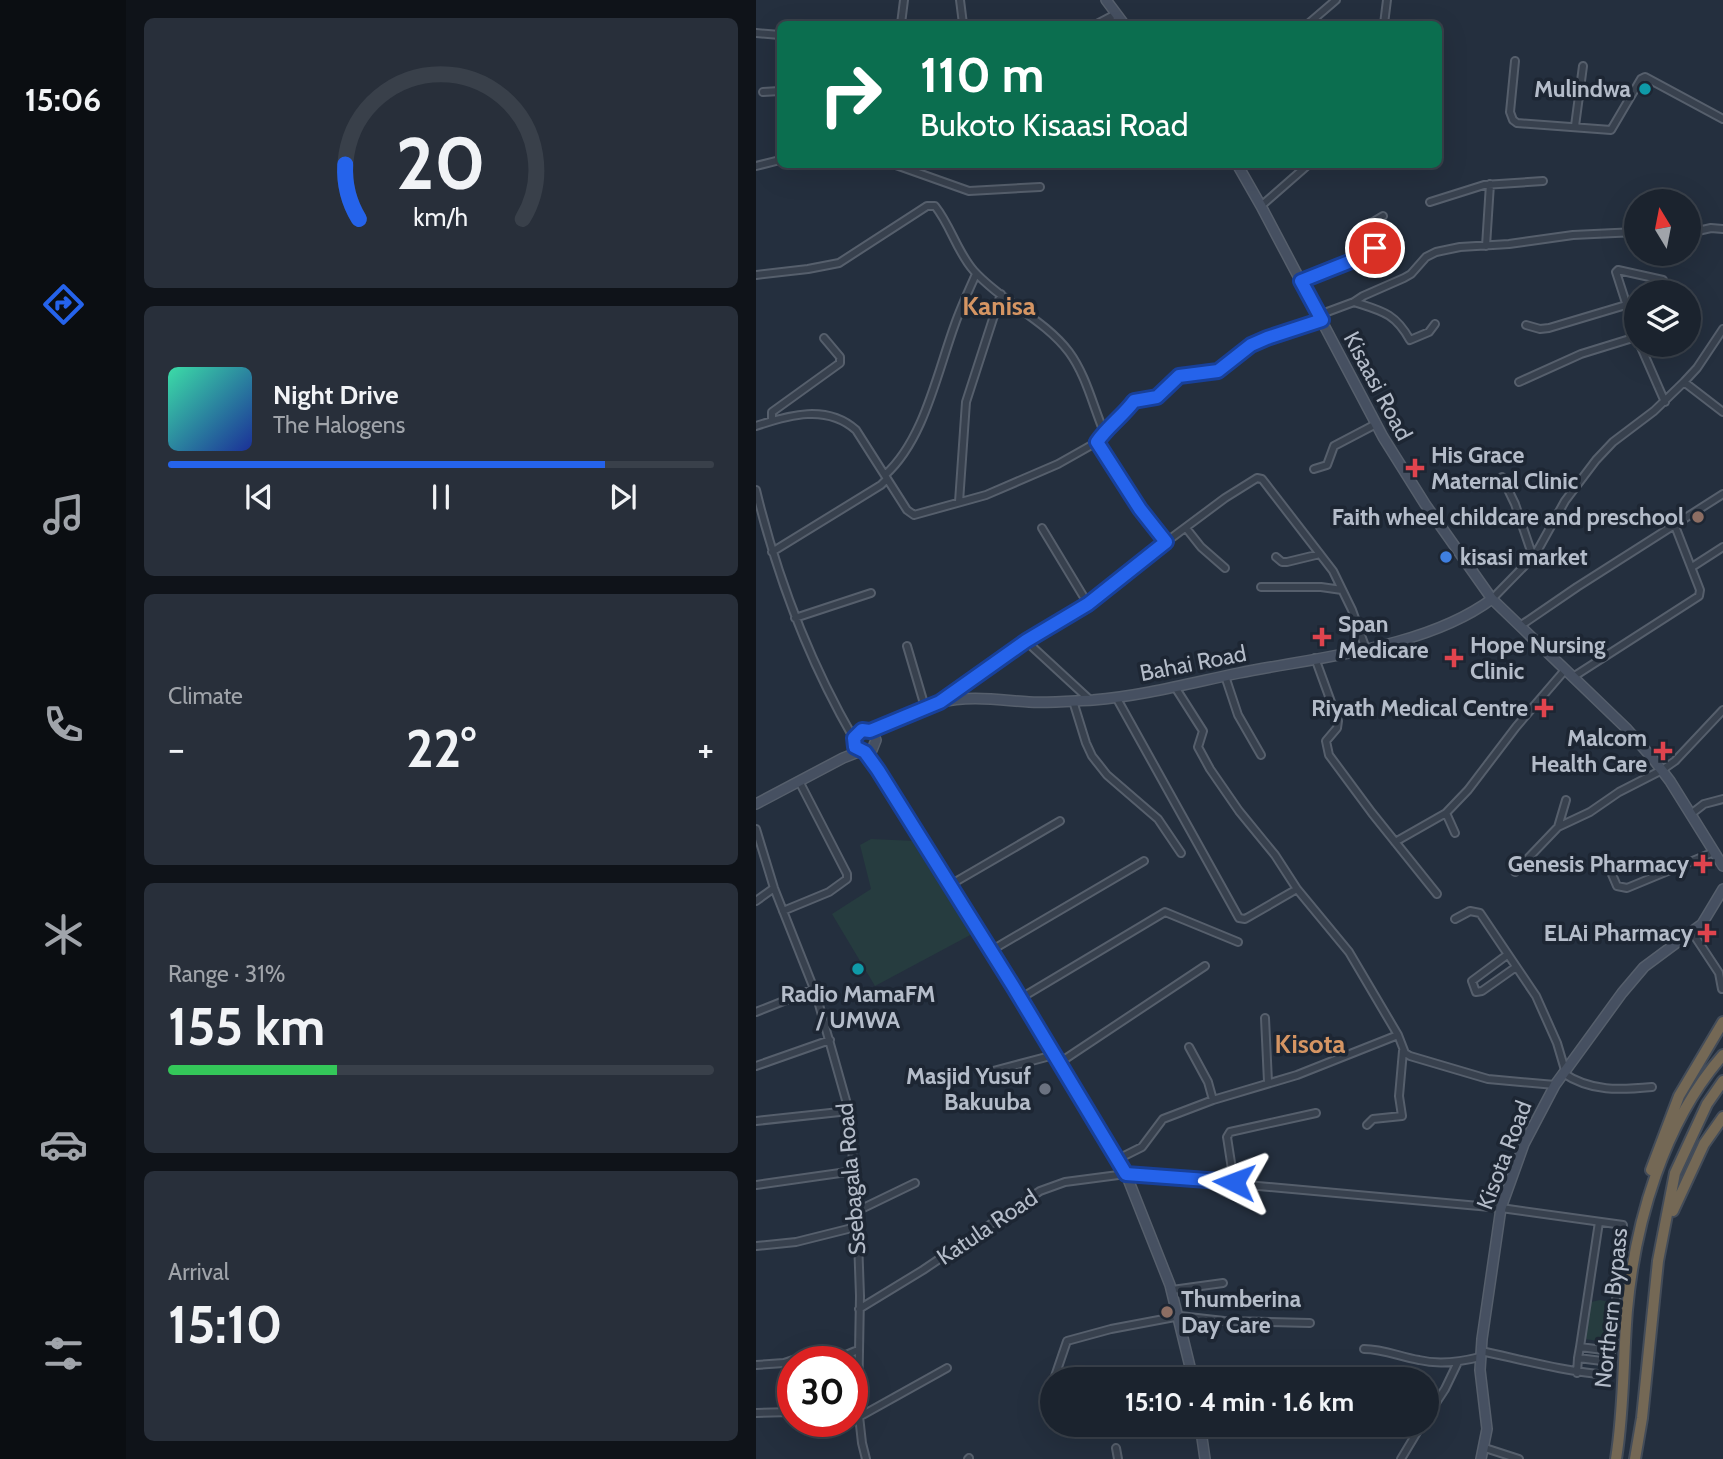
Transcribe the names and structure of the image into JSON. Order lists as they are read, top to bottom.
{
  "streets": {
    "highway": ["Northern Bypass"],
    "main road": ["Kisaasi Road", "Bahai Road", "Kisota Road"],
    "street": ["Ssebagala Road", "Katula Road"]
  },
  "crossings": [
    ["Kisaasi Road", "Bahai Road"],
    ["Kisota Road", "Katula Road"],
    ["Ssebagala Road", "Katula Road"]
  ],
  "districts": ["Kanisa", "Kisota"],
  "places": {
    "other": [
      "Mulindwa",
      "Faith wheel childcare and preschool",
      "kisasi market",
      "Radio MamaFM / UMWA",
      "Masjid Yusuf Bakuuba",
      "Thumberina Day Care"
    ],
    "health": [
      "His Grace Maternal Clinic",
      "Span Medicare",
      "Hope Nursing Clinic",
      "Riyath Medical Centre",
      "Malcom Health Care",
      "Genesis Pharmacy",
      "ELAi Pharmacy"
    ]
  },
  "north": "top",
  "page": {
    "tabs": "15:06",
    "turn": ["110 m", "Bukoto Kisaasi Road"],
    "song": ["Night Drive", "The Halogens"],
    "tile": [
      "Climate",
      ["Range · 31%", "155 km"],
      ["Arrival", "15:10"]
    ],
    "heat": ["−", "22°", "+"],
    "limit": "30",
    "trip": "15:10 · 4 min · 1.6 km",
    "gauge": ["20", "km/h"]
  }
}
